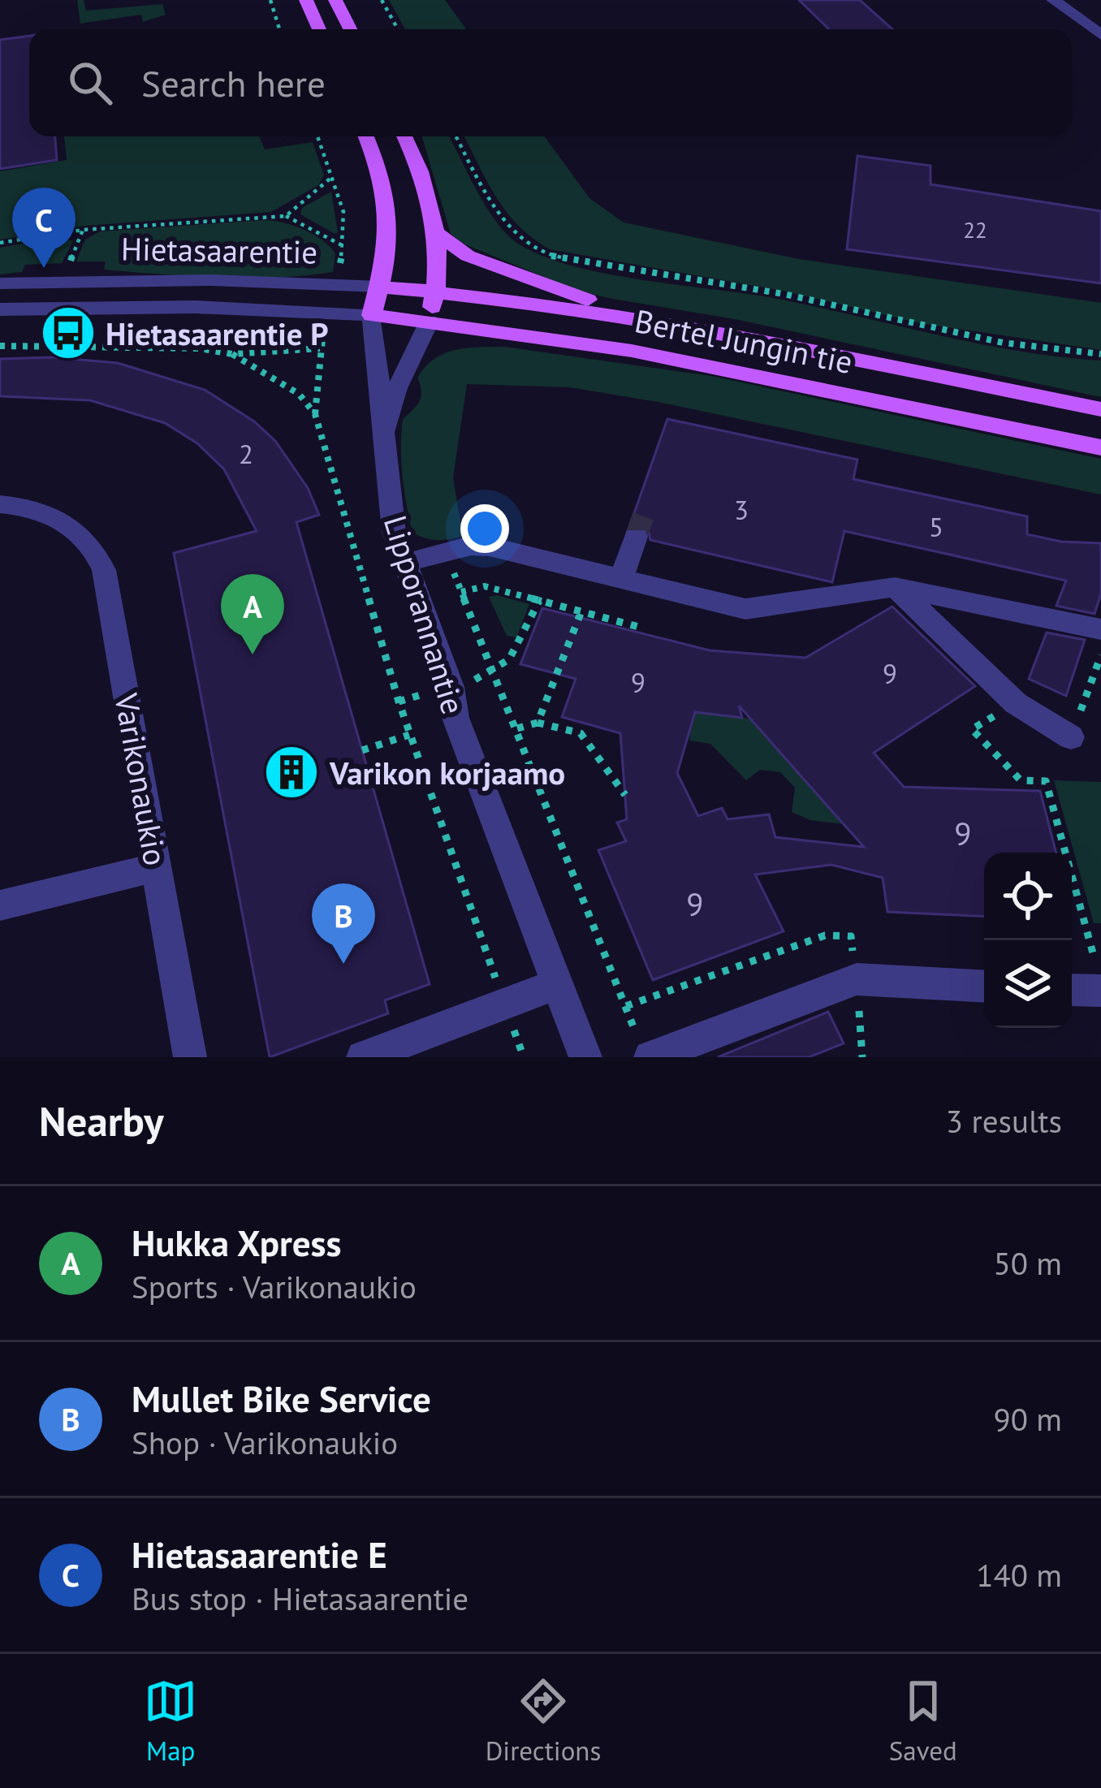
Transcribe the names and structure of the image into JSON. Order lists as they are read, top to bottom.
{
  "streets": {
    "main road": ["Bertel Jungin tie"],
    "street": ["Hietasaarentie", "Lipporannantie", "Varikonaukio"]
  },
  "crossings": [
    ["Hietasaarentie", "Bertel Jungin tie"],
    ["Hietasaarentie", "Lipporannantie"],
    ["Bertel Jungin tie", "Lipporannantie"]
  ],
  "places": {
    "bus stop": ["Hietasaarentie P"],
    "building": ["Varikon korjaamo"]
  },
  "house_numbers": [
    "22",
    "2",
    "3",
    "5",
    "9",
    "9",
    "9",
    "9"
  ],
  "page": {
    "search": "Search here",
    "pins": ["C", "A", "B"],
    "heading": ["Nearby", "3 results"],
    "list": [
      {
        "mark": "A",
        "name": "Hukka Xpress",
        "note": "Sports · Varikonaukio",
        "value": "50 m"
      },
      {
        "mark": "B",
        "name": "Mullet Bike Service",
        "note": "Shop · Varikonaukio",
        "value": "90 m"
      },
      {
        "mark": "C",
        "name": "Hietasaarentie E",
        "note": "Bus stop · Hietasaarentie",
        "value": "140 m"
      }
    ],
    "nav": ["Map", "Directions", "Saved"]
  }
}
